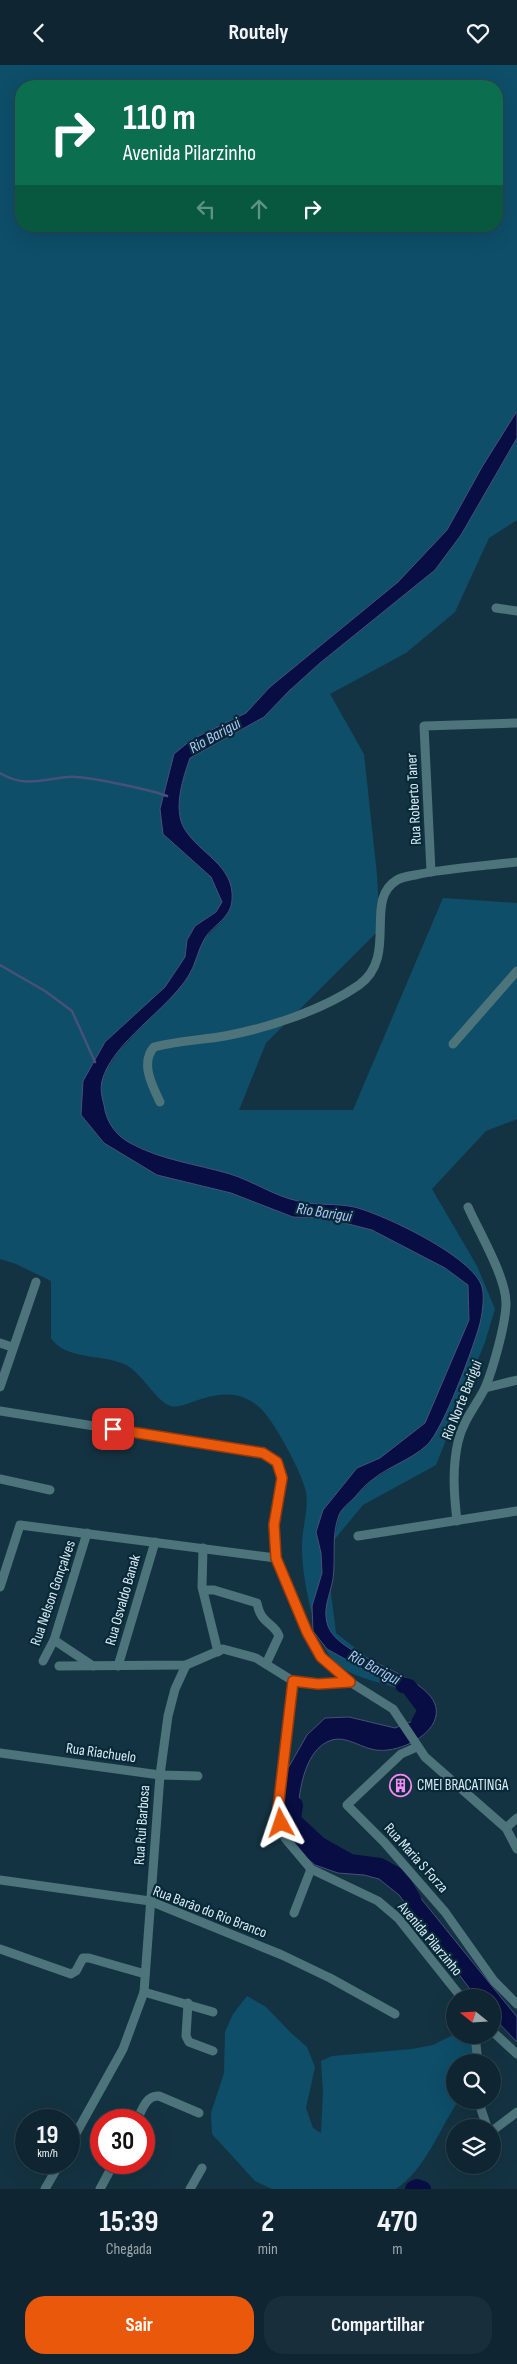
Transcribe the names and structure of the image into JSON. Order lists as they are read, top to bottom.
{
  "streets": {
    "street": [
      "Rua Roberto Taner",
      "Rio Norte Barigui",
      "Rua Nelson Gonçalves",
      "Rua Osvaldo Banak",
      "Rua Riachuelo",
      "Rua Rui Barbosa",
      "Rua Maria S Forza",
      "Rua Barão do Rio Branco",
      "Avenida Pilarzinho"
    ]
  },
  "crossings": [
    ["Rua Riachuelo", "Rua Rui Barbosa"],
    ["Rua Rui Barbosa", "Rua Barão do Rio Branco"]
  ],
  "water": ["Rio Barigui"],
  "places": {
    "building": ["CMEI BRACATINGA"]
  },
  "north": "left",
  "page": {
    "header": "Routely",
    "turn": ["110 m", "Avenida Pilarzinho"],
    "speed": "19 km/h",
    "limit": "30",
    "eta": [
      "15:39",
      "Chegada",
      "2",
      "min",
      "470",
      "m"
    ],
    "buttons": ["Sair", "Compartilhar"]
  }
}
